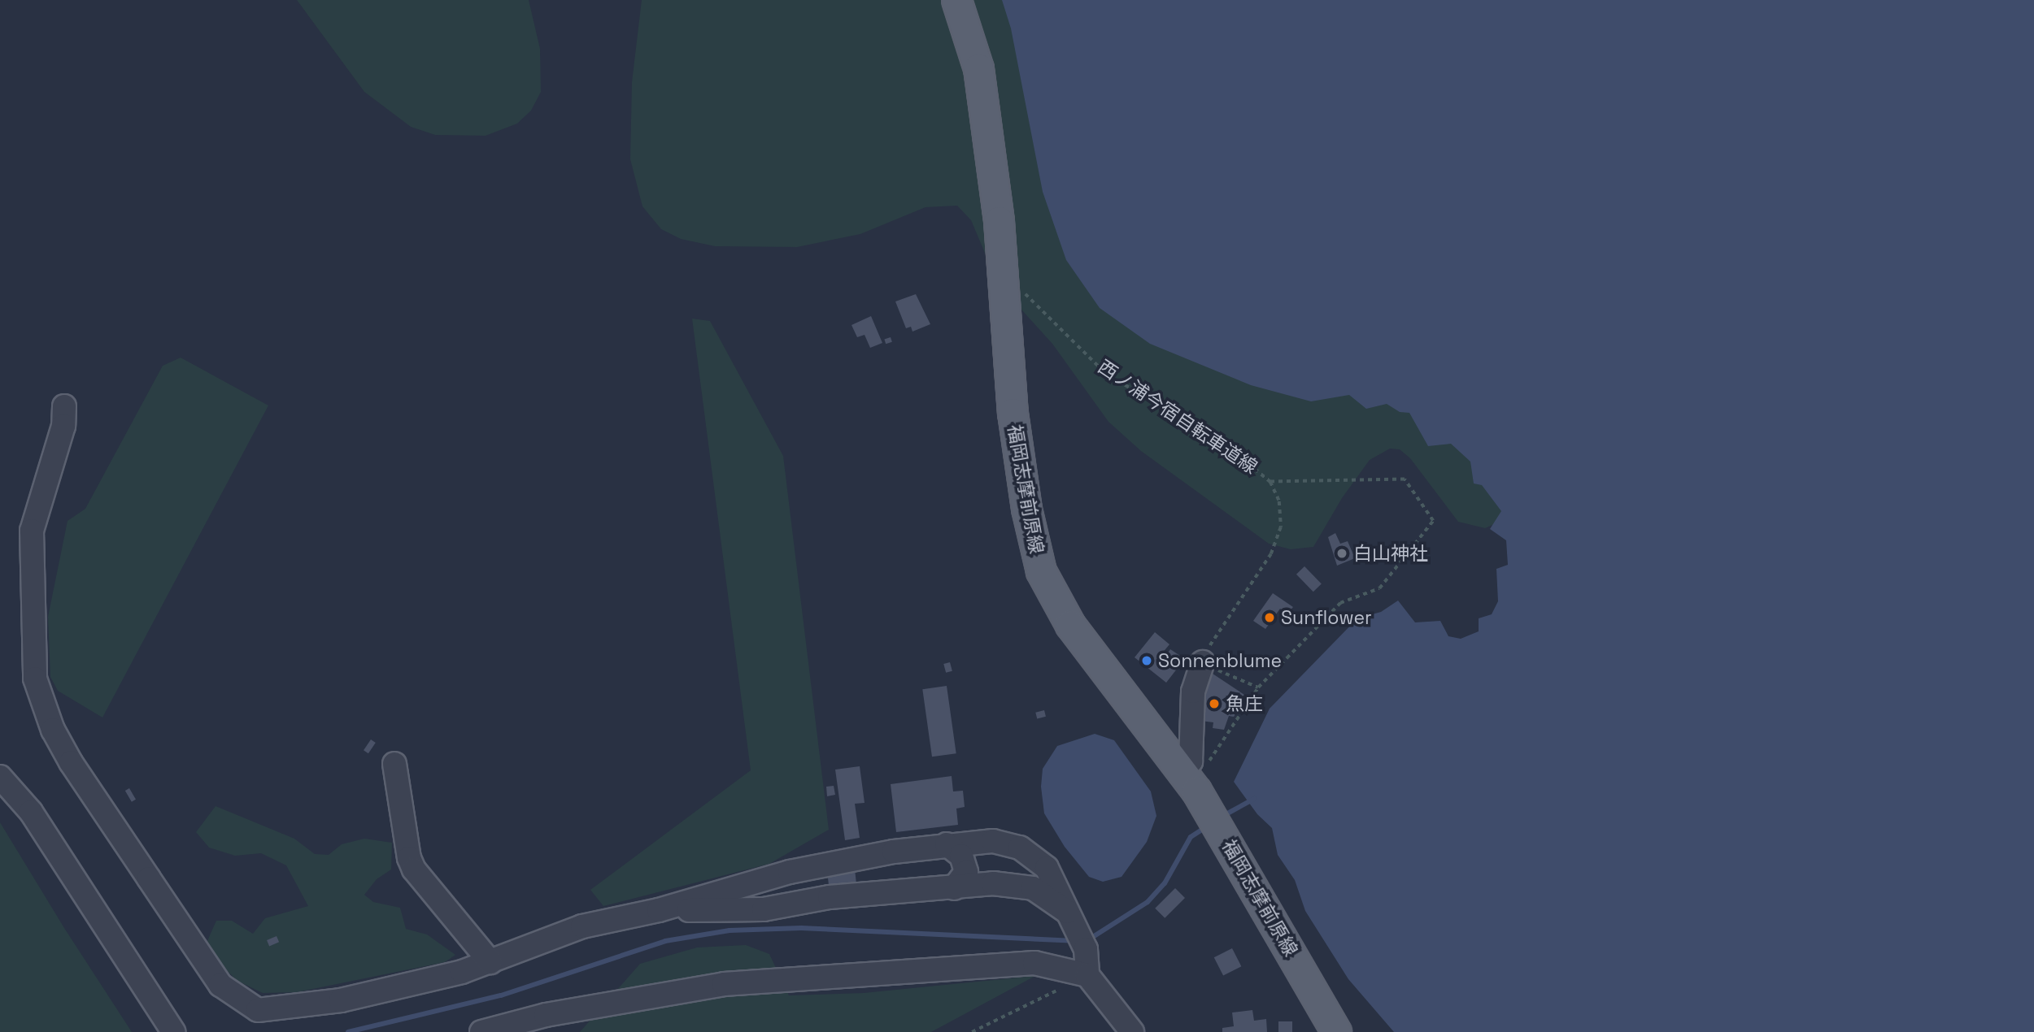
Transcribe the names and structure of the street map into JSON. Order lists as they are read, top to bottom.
{
  "streets": {
    "main road": ["福岡志摩前原線"],
    "path": ["西ノ浦今宿自転車道線"]
  },
  "crossings": [
    ["西ノ浦今宿自転車道線", "福岡志摩前原線"]
  ],
  "places": [
    "白山神社",
    "Sunflower",
    "Sonnenblume",
    "魚庄"
  ]
}
